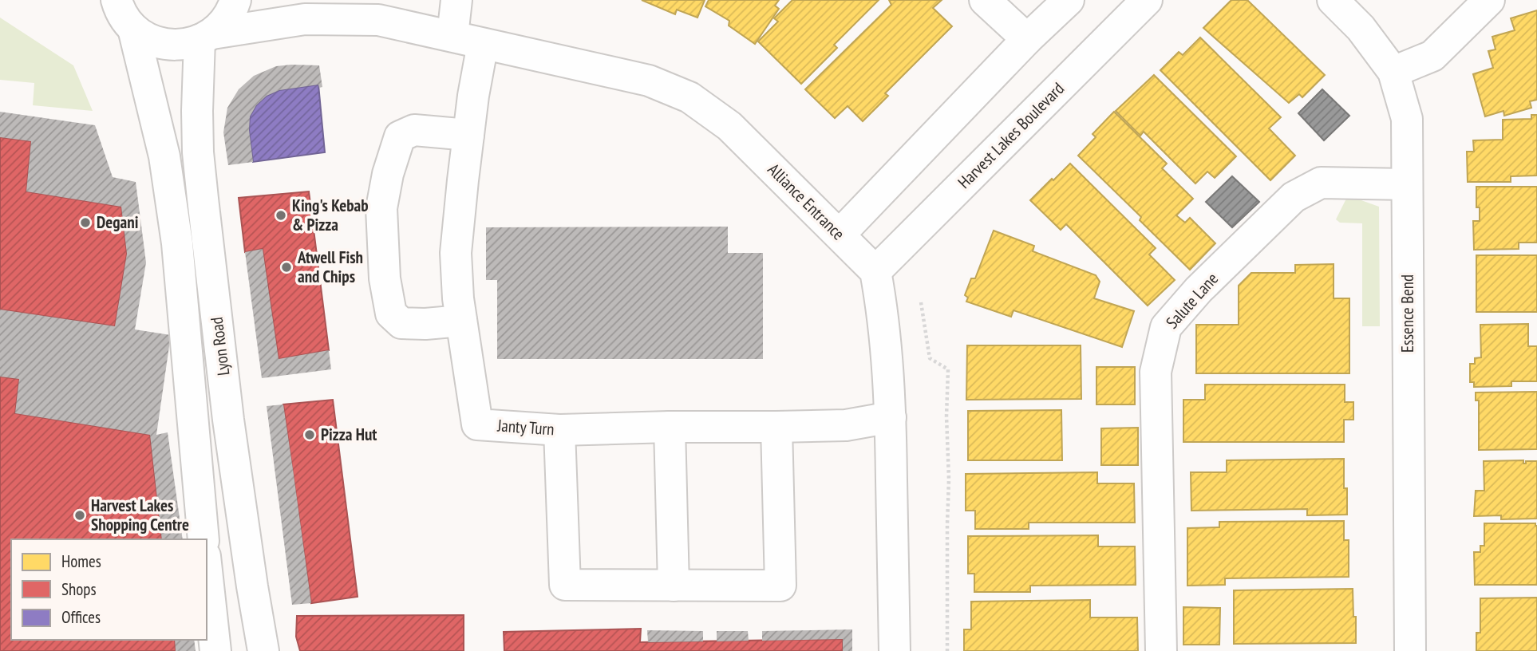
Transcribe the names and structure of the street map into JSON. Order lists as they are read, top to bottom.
{
  "streets": {
    "street": [
      "Harvest Lakes Boulevard",
      "Alliance Entrance",
      "Salute Lane",
      "Essence Bend",
      "Lyon Road",
      "Janty Turn"
    ]
  },
  "crossings": [
    ["Harvest Lakes Boulevard", "Alliance Entrance"],
    ["Alliance Entrance", "Lyon Road"],
    ["Alliance Entrance", "Janty Turn"],
    ["Salute Lane", "Essence Bend"]
  ],
  "places": [
    "King's Kebab & Pizza",
    "Degani",
    "Atwell Fish and Chips",
    "Pizza Hut",
    "Harvest Lakes Shopping Centre"
  ],
  "legend": ["Homes", "Shops", "Offices"]
}
